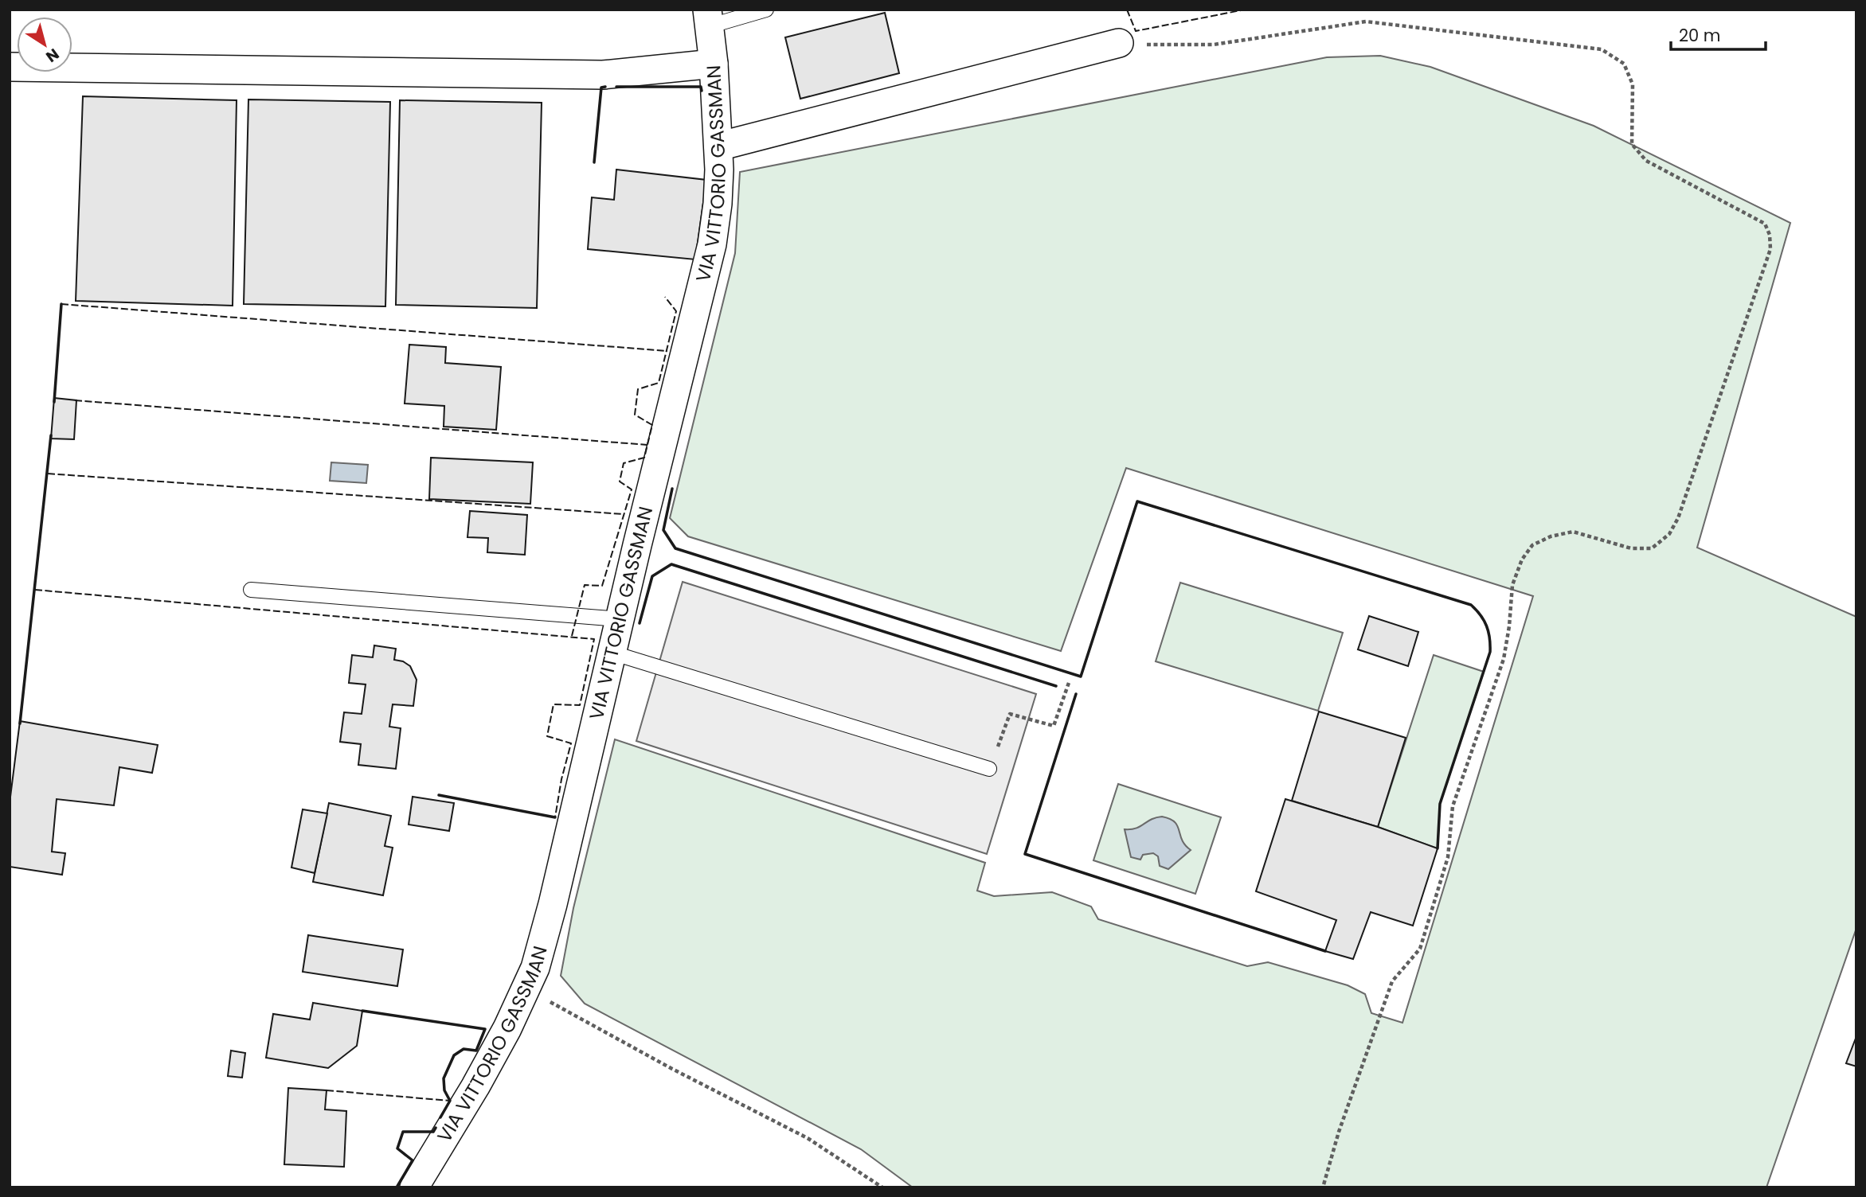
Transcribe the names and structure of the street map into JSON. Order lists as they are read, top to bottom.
{
  "streets": {
    "street": ["VIA VITTORIO GASSMAN"]
  },
  "scale_bar": "20 m",
  "north": "bottom right"
}
